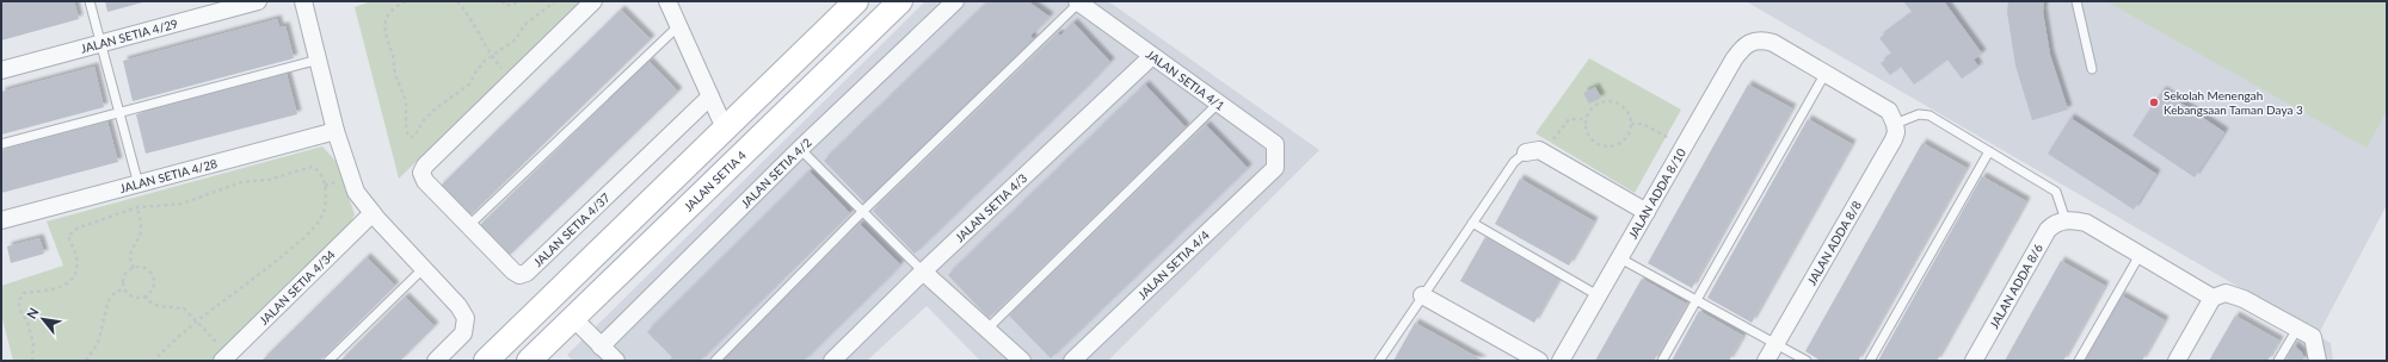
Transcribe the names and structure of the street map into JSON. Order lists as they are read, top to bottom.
{
  "streets": {
    "street": [
      "JALAN SETIA 4/29",
      "JALAN SETIA 4/1",
      "JALAN SETIA 4/2",
      "JALAN SETIA 4/28",
      "JALAN SETIA 4",
      "JALAN ADDA 8/10",
      "JALAN SETIA 4/3",
      "JALAN SETIA 4/37",
      "JALAN ADDA 8/8",
      "JALAN SETIA 4/4",
      "JALAN ADDA 8/6",
      "JALAN SETIA 4/34"
    ]
  },
  "crossings": [
    ["JALAN SETIA 4/1", "JALAN SETIA 4/3"],
    ["JALAN SETIA 4/1", "JALAN SETIA 4/4"]
  ],
  "places": ["Sekolah Menengah Kebangsaan Taman Daya 3"],
  "north": "top left"
}
